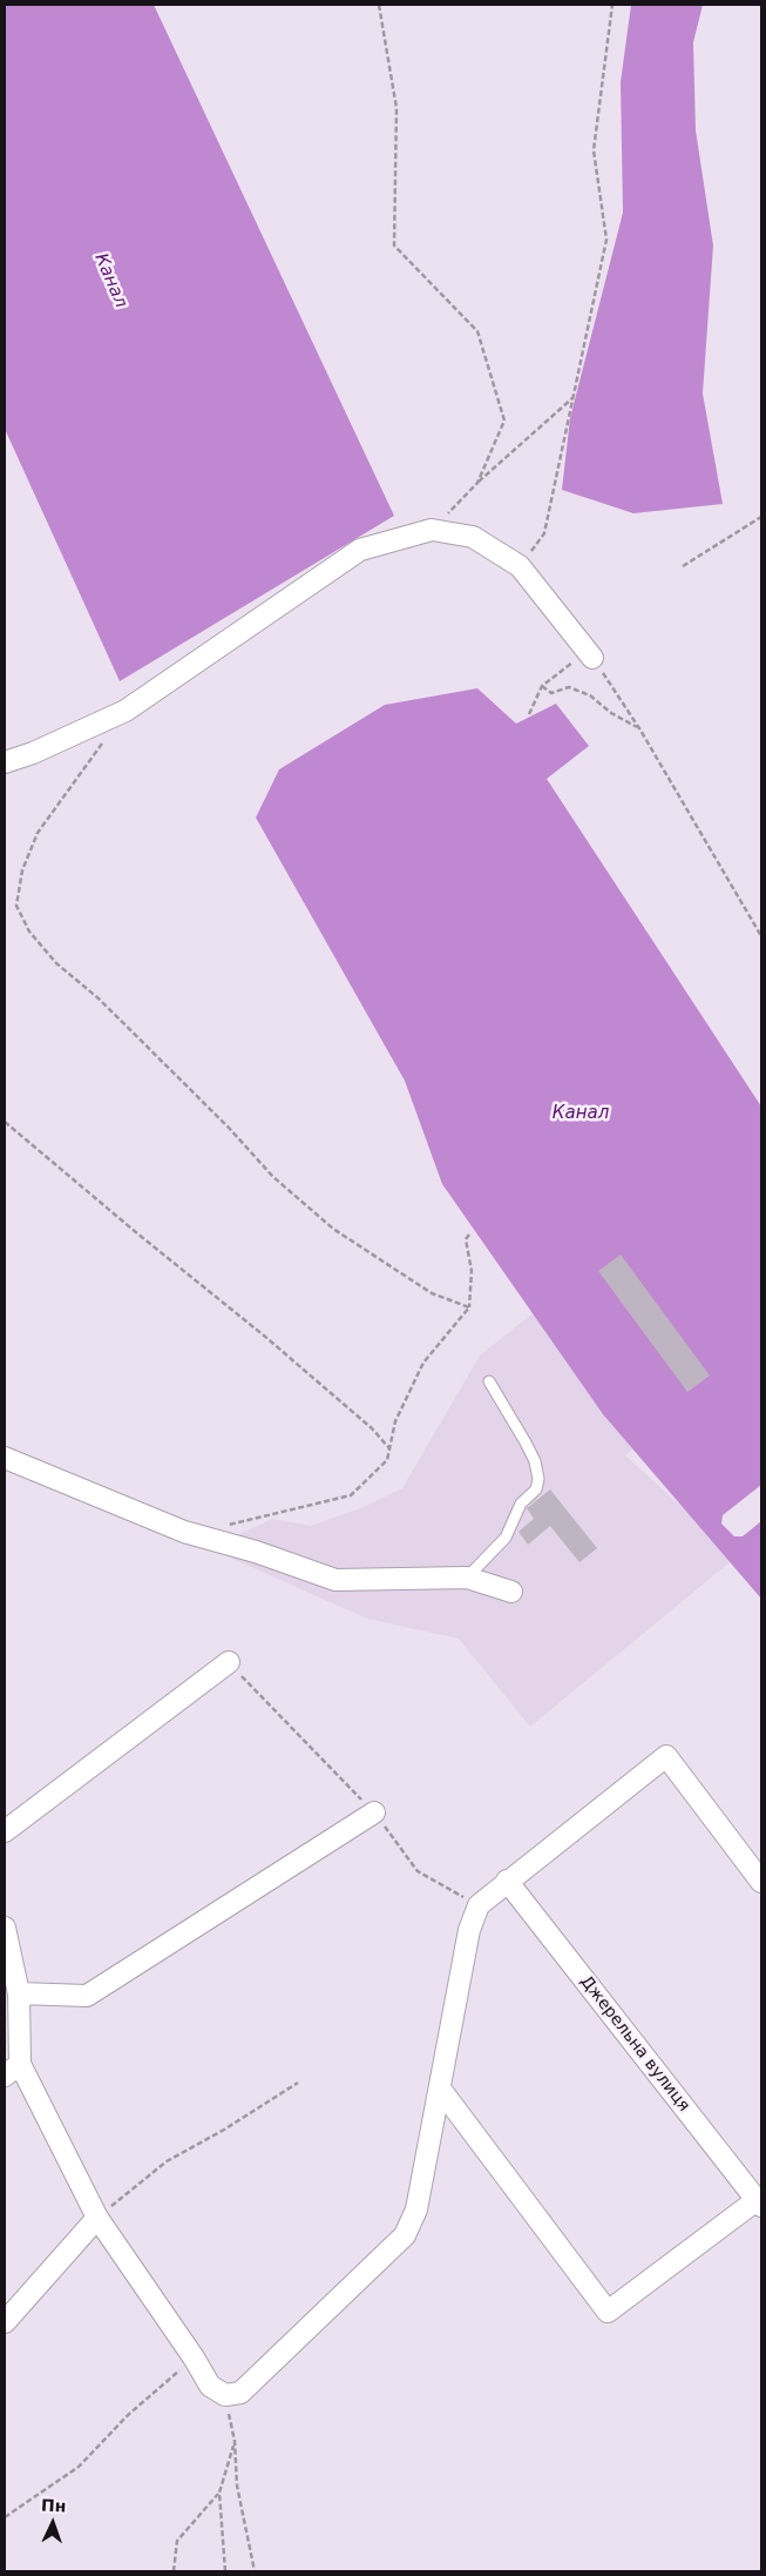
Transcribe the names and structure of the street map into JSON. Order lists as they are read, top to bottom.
{
  "streets": {
    "street": ["Джерельна вулиця"]
  },
  "water": ["Канал"],
  "north": "top"
}
